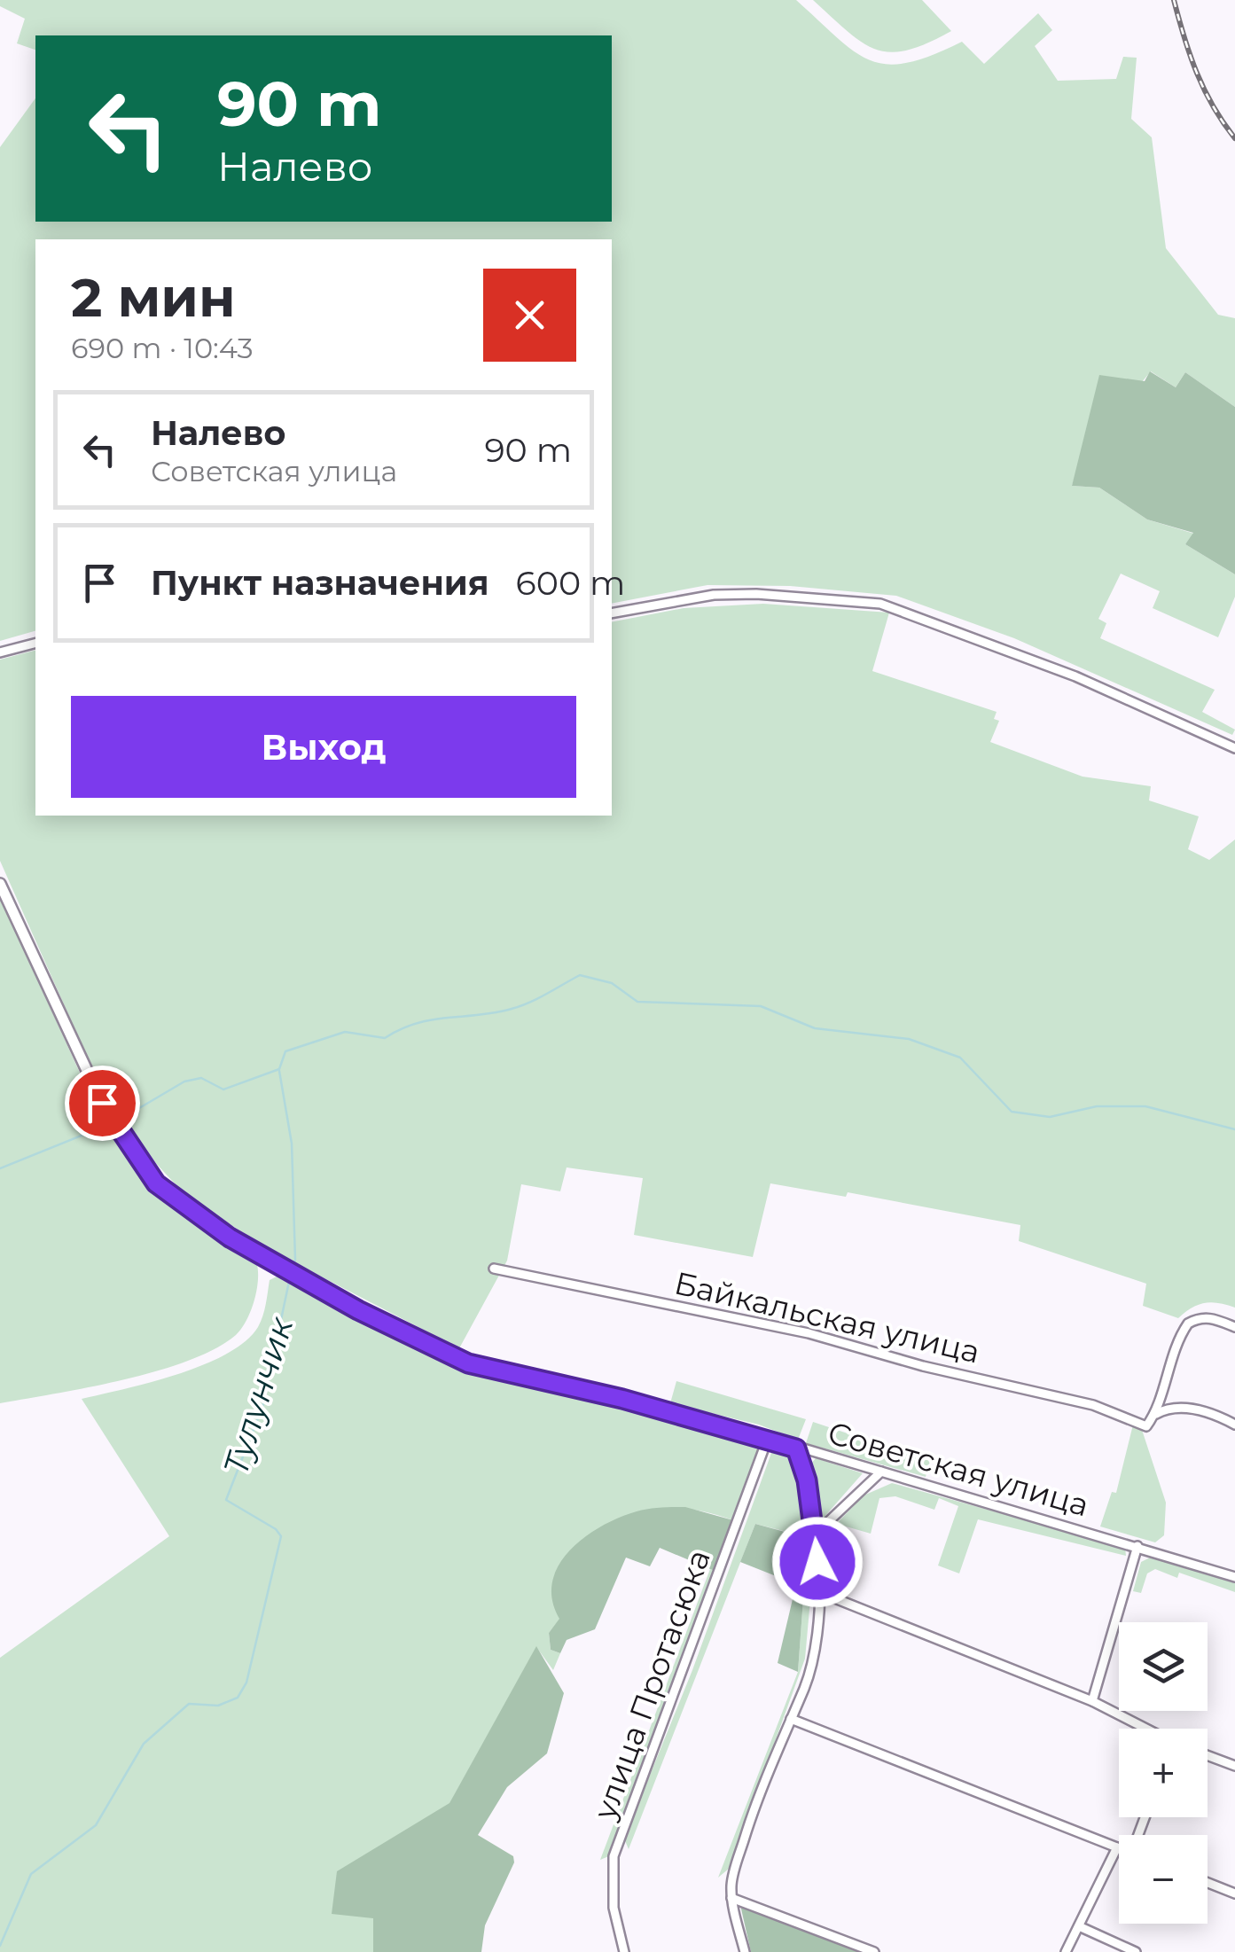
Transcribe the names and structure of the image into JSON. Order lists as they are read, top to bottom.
{
  "streets": {
    "street": ["Байкальская улица", "Советская улица", "улица Протасюка"]
  },
  "crossings": [
    ["Советская улица", "улица Протасюка"]
  ],
  "water": ["Тулунчик"],
  "page": {
    "turn": ["90 m", "Налево"],
    "heading": ["2 мин", "690 m · 10:43"],
    "list": [
      {
        "name": "Налево",
        "note": "Советская улица",
        "value": "90 m"
      },
      {
        "name": "Пункт назначения",
        "value": "600 m"
      }
    ],
    "buttons": "Выход",
    "map_buttons": ["+", "−"]
  }
}
